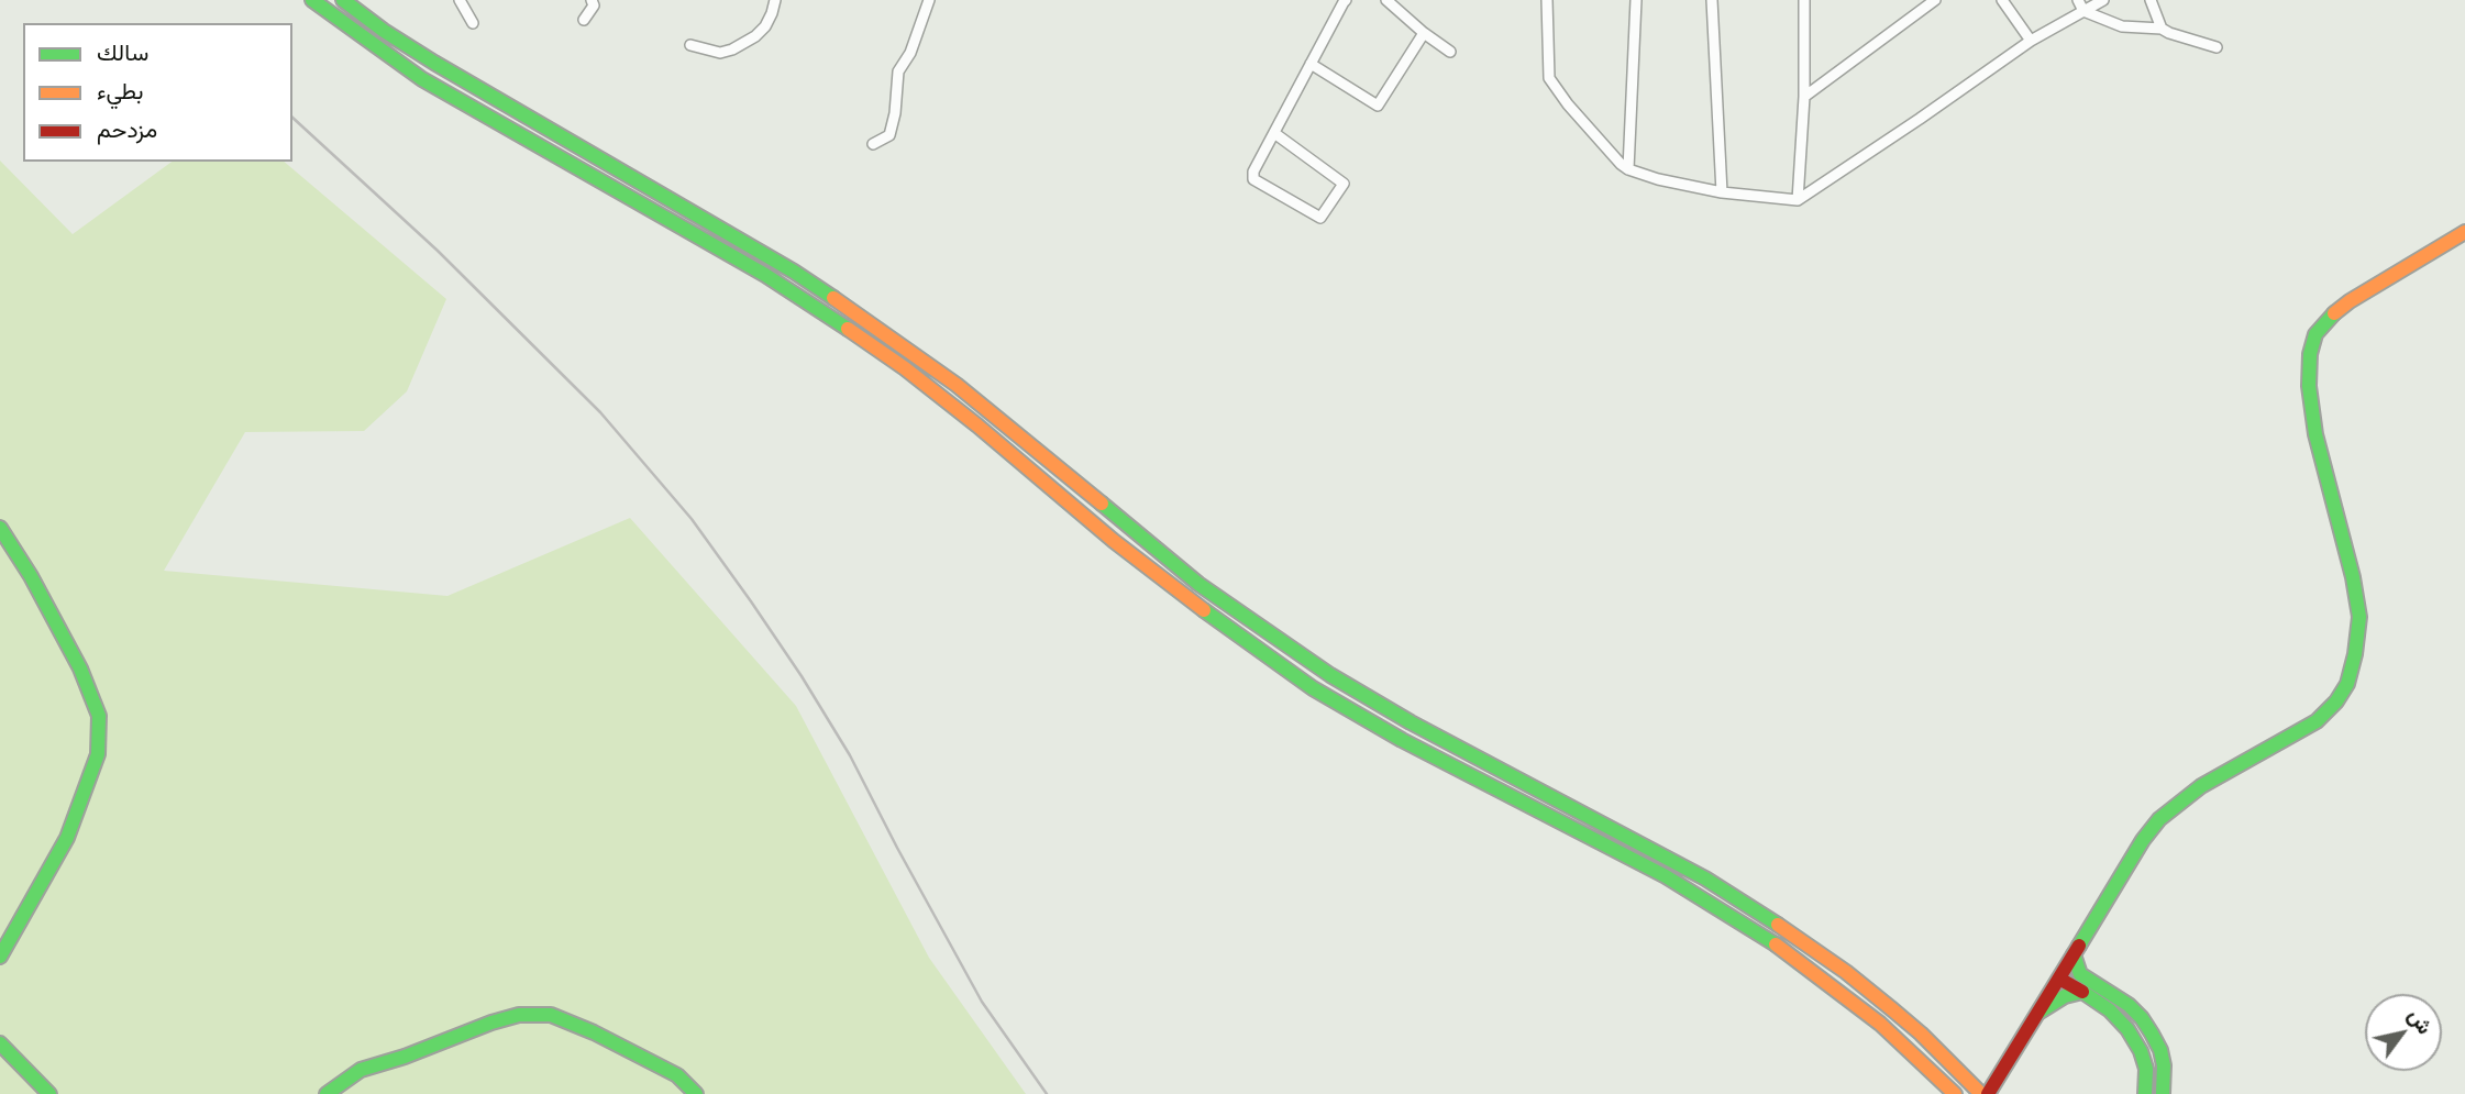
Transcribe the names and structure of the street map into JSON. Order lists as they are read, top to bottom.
{
  "legend": ["سالك", "بطيء", "مزدحم"],
  "north": "top right"
}
